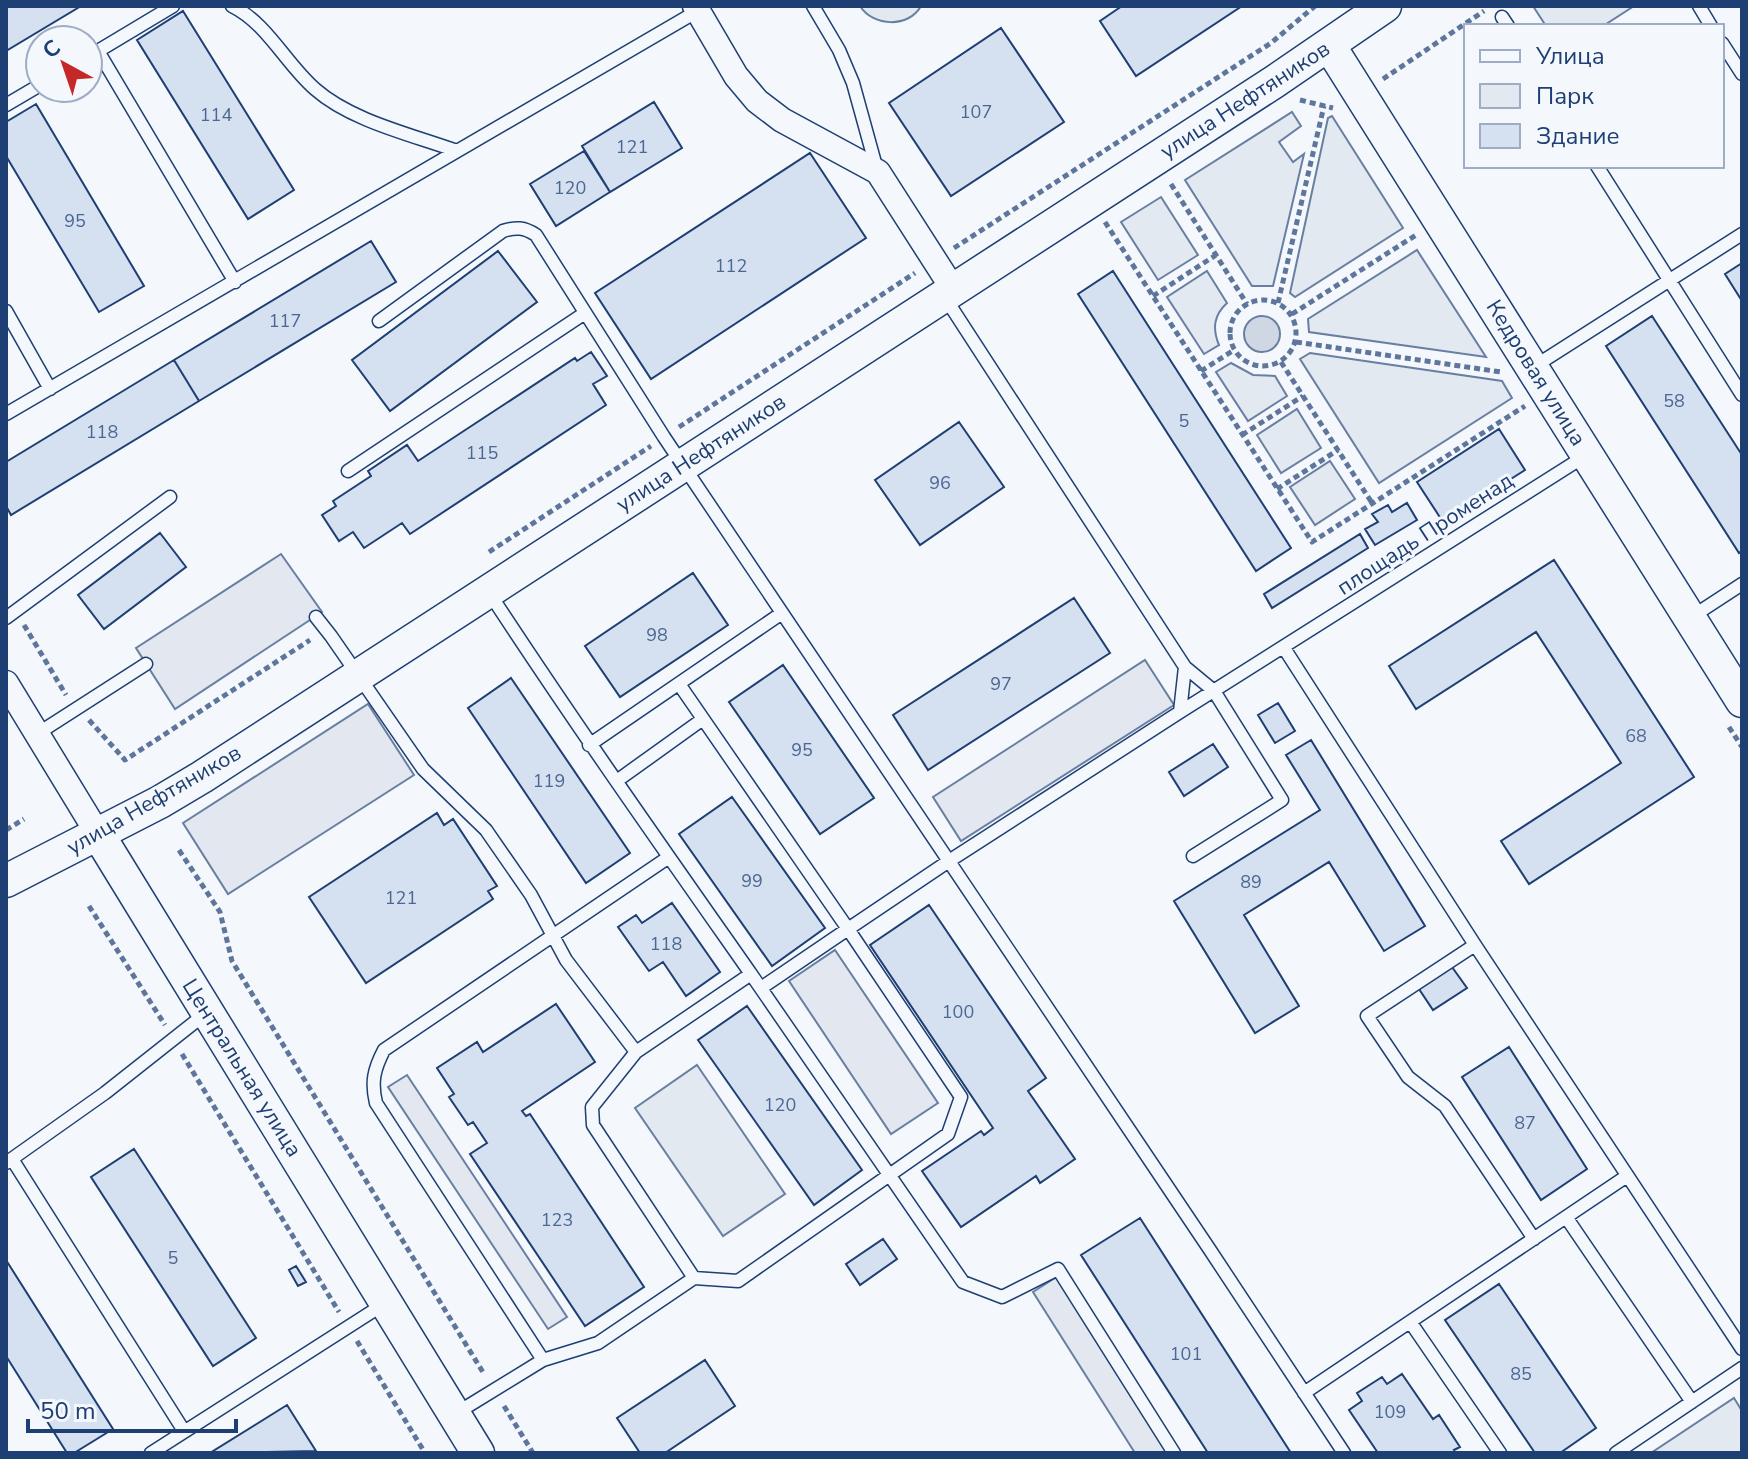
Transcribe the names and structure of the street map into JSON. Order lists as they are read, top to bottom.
{
  "streets": {
    "street": ["улица Нефтяников", "Кедровая улица", "Центральная улица"],
    "lane": ["площадь Променад"]
  },
  "crossings": [
    ["улица Нефтяников", "Кедровая улица"],
    ["улица Нефтяников", "Центральная улица"],
    ["Кедровая улица", "площадь Променад"]
  ],
  "house_numbers": [
    "107",
    "114",
    "121",
    "120",
    "95",
    "112",
    "117",
    "58",
    "5",
    "118",
    "115",
    "96",
    "98",
    "97",
    "68",
    "95",
    "119",
    "99",
    "89",
    "121",
    "118",
    "100",
    "120",
    "87",
    "123",
    "5",
    "101",
    "85",
    "109"
  ],
  "legend": ["Улица", "Парк", "Здание"],
  "scale_bar": "50 m",
  "north": "top left"
}
